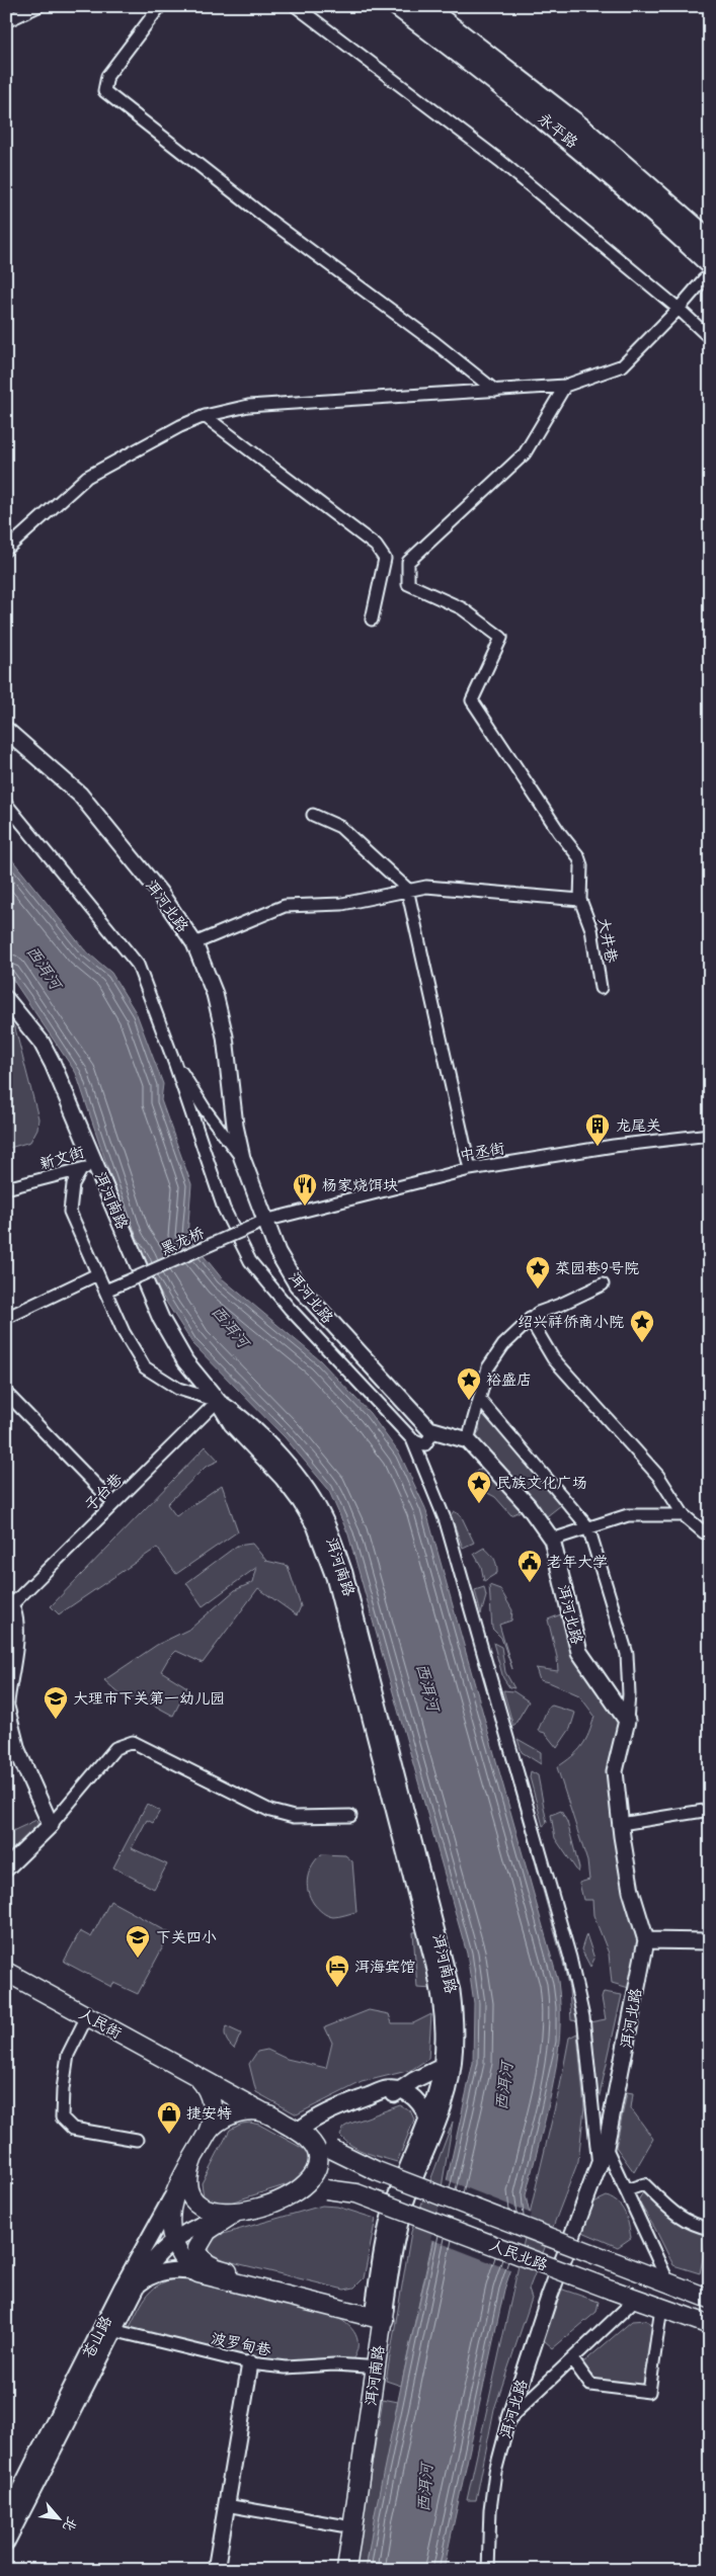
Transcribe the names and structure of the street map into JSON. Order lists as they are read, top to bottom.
{
  "streets": {
    "highway": ["永平路"],
    "main road": [
      "洱河北路",
      "洱河南路",
      "人民街",
      "人民北路",
      "苍山路"
    ],
    "street": [
      "大井巷",
      "中丞街",
      "新文街",
      "黑龙桥",
      "子台巷",
      "波罗甸巷"
    ]
  },
  "crossings": [
    ["洱河北路", "中丞街"],
    ["洱河北路", "黑龙桥"],
    ["中丞街", "黑龙桥"],
    ["新文街", "洱河南路"],
    ["洱河南路", "子台巷"],
    ["洱河南路", "波罗甸巷"],
    ["人民街", "人民北路"],
    ["人民街", "苍山路"],
    ["人民北路", "苍山路"],
    ["苍山路", "波罗甸巷"]
  ],
  "water": ["西洱河"],
  "places": {
    "building": ["龙尾关"],
    "restaurant": ["杨家烧饵块"],
    "place": [
      "菜园巷9号院",
      "绍兴祥侨商小院",
      "裕盛店",
      "民族文化广场"
    ],
    "public building": ["老年大学"],
    "school or university": ["大理市下关第一幼儿园", "下关四小"],
    "hotel": ["洱海宾馆"],
    "shop": ["捷安特"]
  },
  "north": "bottom right"
}
